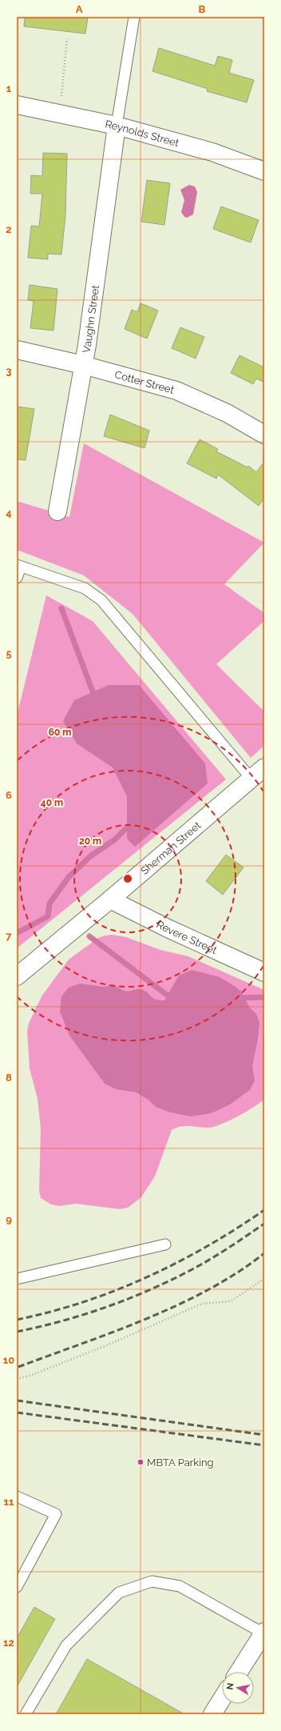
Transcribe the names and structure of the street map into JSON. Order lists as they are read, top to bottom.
{
  "streets": {
    "street": [
      "Reynolds Street",
      "Vaughn Street",
      "Cotter Street",
      "Sherman Street",
      "Revere Street"
    ]
  },
  "crossings": [
    ["Reynolds Street", "Vaughn Street"],
    ["Vaughn Street", "Cotter Street"],
    ["Sherman Street", "Revere Street"]
  ],
  "places": ["MBTA Parking"],
  "north": "left",
  "grid": {
    "columns": ["A", "B"],
    "rows": [
      "1",
      "2",
      "3",
      "4",
      "5",
      "6",
      "7",
      "8",
      "9",
      "10",
      "11",
      "12"
    ]
  },
  "rings": ["60 m", "40 m", "20 m"]
}
